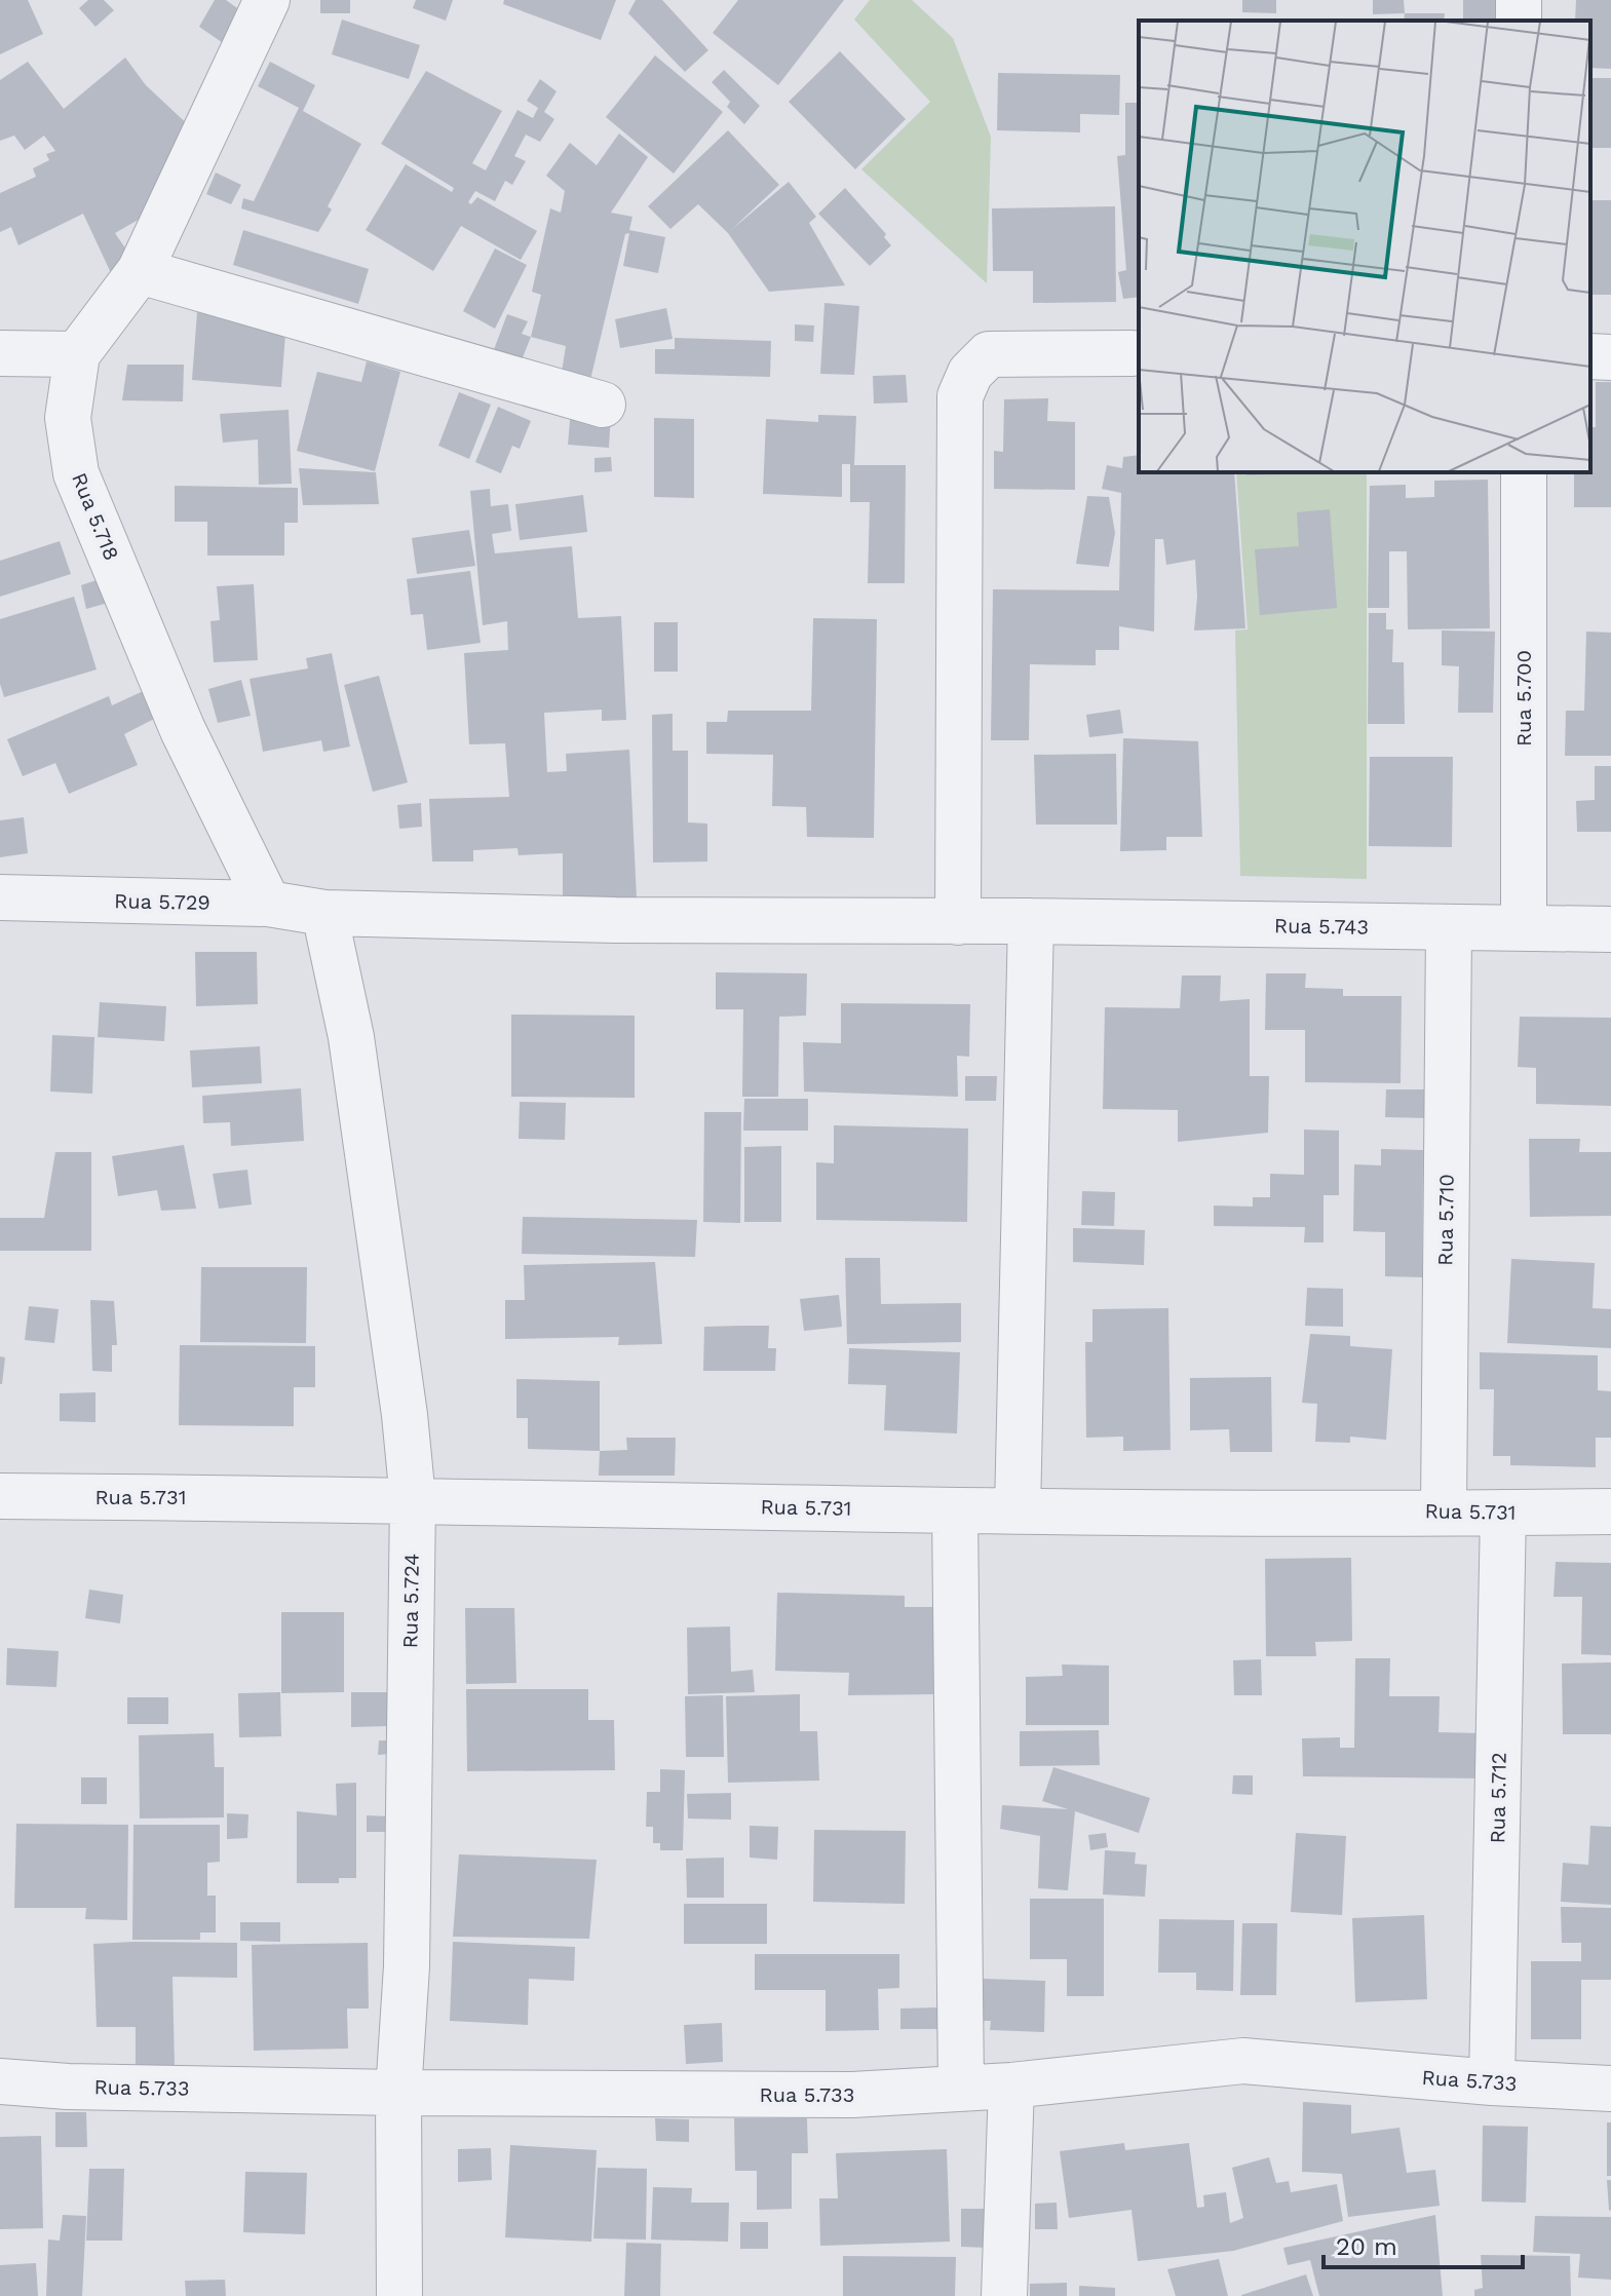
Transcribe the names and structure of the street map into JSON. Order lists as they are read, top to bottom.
{
  "streets": {
    "street": [
      "Rua 5.718",
      "Rua 5.700",
      "Rua 5.729",
      "Rua 5.743",
      "Rua 5.710",
      "Rua 5.731",
      "Rua 5.724",
      "Rua 5.712",
      "Rua 5.733"
    ]
  },
  "crossings": [
    ["Rua 5.718", "Rua 5.729"],
    ["Rua 5.700", "Rua 5.743"],
    ["Rua 5.729", "Rua 5.743"],
    ["Rua 5.729", "Rua 5.724"],
    ["Rua 5.743", "Rua 5.710"],
    ["Rua 5.710", "Rua 5.731"],
    ["Rua 5.731", "Rua 5.724"],
    ["Rua 5.731", "Rua 5.712"],
    ["Rua 5.724", "Rua 5.733"],
    ["Rua 5.712", "Rua 5.733"]
  ],
  "scale_bar": "20 m"
}
